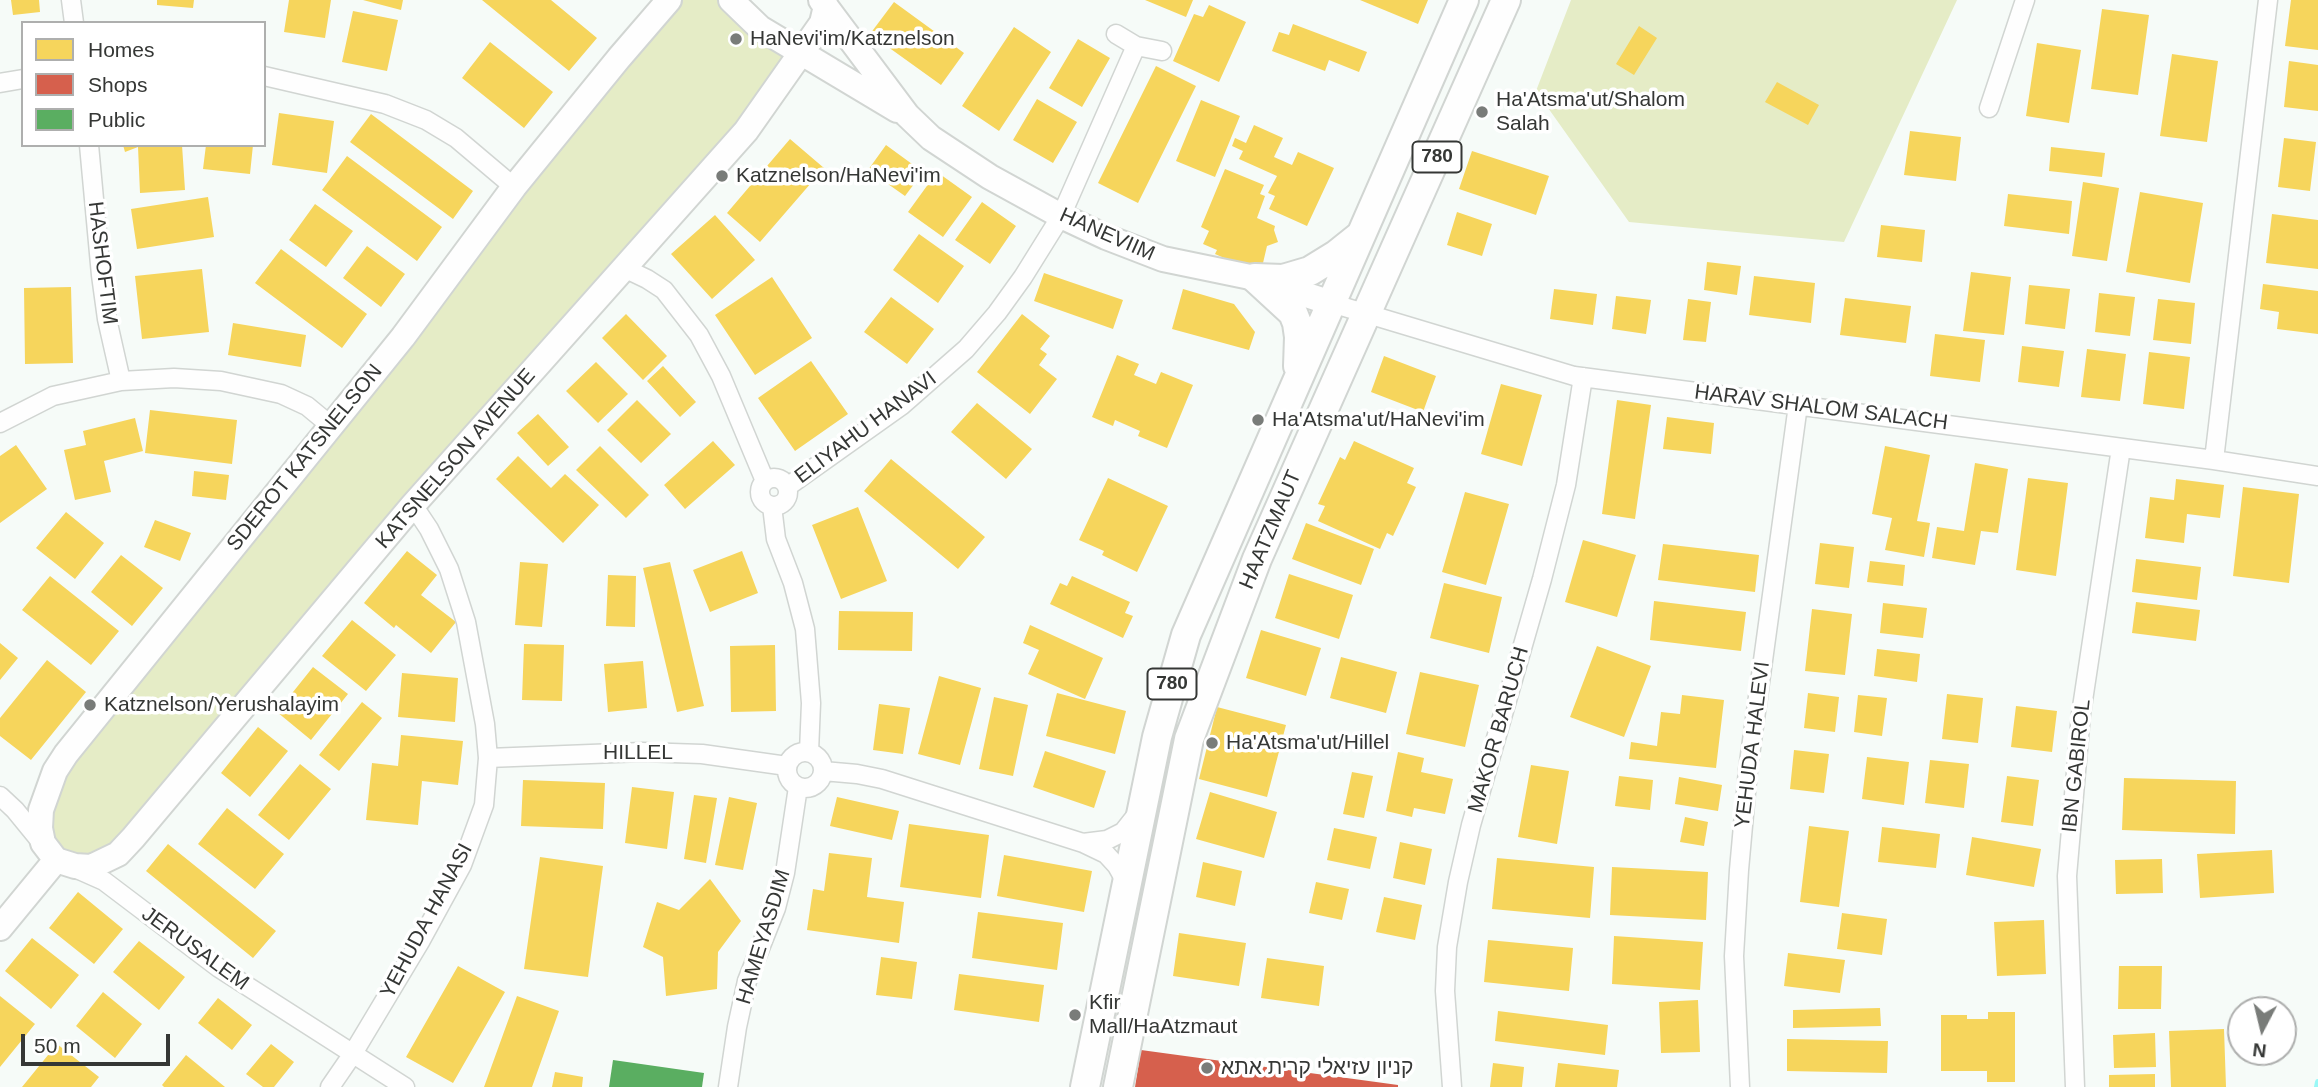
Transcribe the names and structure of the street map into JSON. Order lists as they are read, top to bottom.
{
  "streets": {
    "main road": ["780", "HAATZMAUT"],
    "street": [
      "HANEVIIM",
      "HASHOFTIM",
      "HARAV SHALOM SALACH",
      "ELIYAHU HANAVI",
      "SDEROT KATSNELSON",
      "KATSNELSON AVENUE",
      "MAKOR BARUCH",
      "YEHUDA HALEVI",
      "HILLEL",
      "IBN GABIROL",
      "YEHUDA HANASI",
      "HAMEYASDIM",
      "JERUSALEM"
    ]
  },
  "crossings": [
    ["HANEVIIM", "HARAV SHALOM SALACH"],
    ["HANEVIIM", "ELIYAHU HANAVI"],
    ["HANEVIIM", "KATSNELSON AVENUE"],
    ["HANEVIIM", "HAATZMAUT"],
    ["HARAV SHALOM SALACH", "HAATZMAUT"],
    ["HARAV SHALOM SALACH", "MAKOR BARUCH"],
    ["HARAV SHALOM SALACH", "YEHUDA HALEVI"],
    ["HARAV SHALOM SALACH", "IBN GABIROL"],
    ["SDEROT KATSNELSON", "KATSNELSON AVENUE"],
    ["SDEROT KATSNELSON", "JERUSALEM"],
    ["KATSNELSON AVENUE", "YEHUDA HANASI"],
    ["KATSNELSON AVENUE", "JERUSALEM"],
    ["HILLEL", "YEHUDA HANASI"],
    ["HILLEL", "HAMEYASDIM"],
    ["YEHUDA HANASI", "JERUSALEM"]
  ],
  "places": [
    "HaNevi'im/Katznelson",
    "Ha'Atsma'ut/Shalom Salah",
    "Katznelson/HaNevi'im",
    "Ha'Atsma'ut/HaNevi'im",
    "Katznelson/Yerushalayim",
    "Ha'Atsma'ut/Hillel",
    "Kfir Mall/HaAtzmaut",
    "קניון עזיאלי קרית אתא"
  ],
  "legend": ["Homes", "Shops", "Public"],
  "scale_bar": "50 m",
  "north": "bottom"
}
